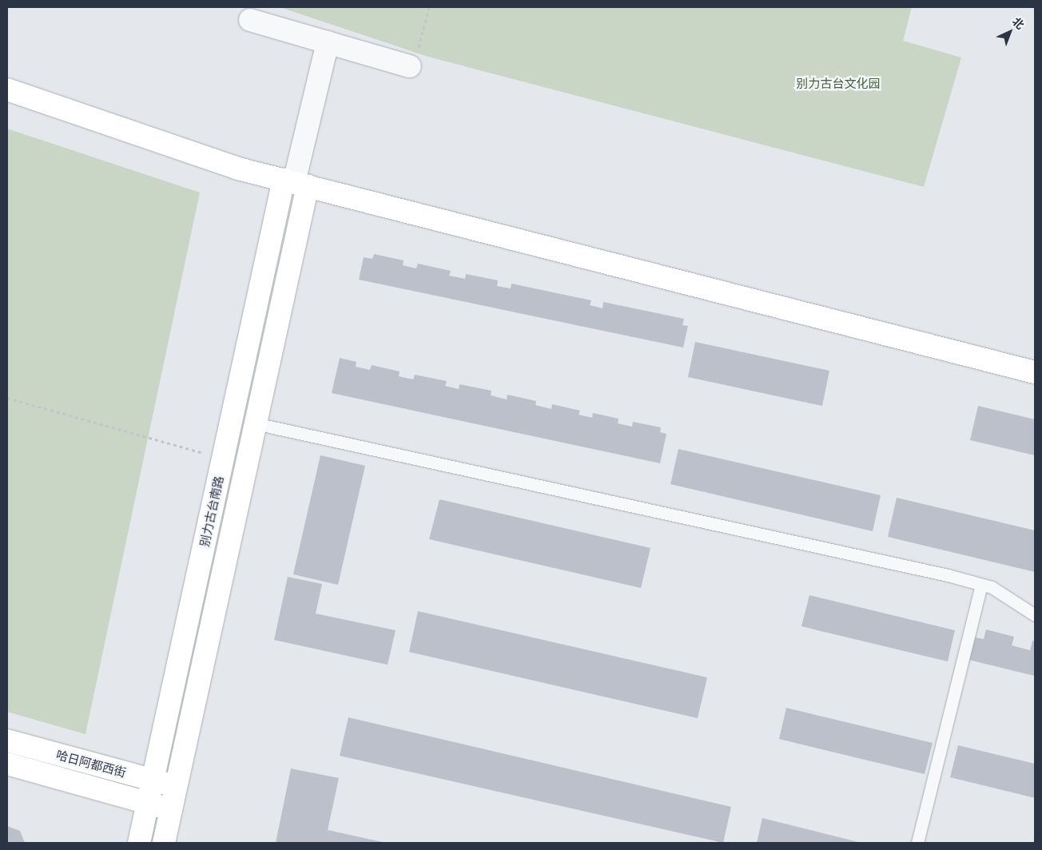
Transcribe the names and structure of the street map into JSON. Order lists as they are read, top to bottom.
{
  "streets": {
    "street": ["别力古台南路", "哈日阿都西街"]
  },
  "crossings": [
    ["别力古台南路", "哈日阿都西街"]
  ],
  "parks": ["别力古台文化园"],
  "north": "top right"
}
